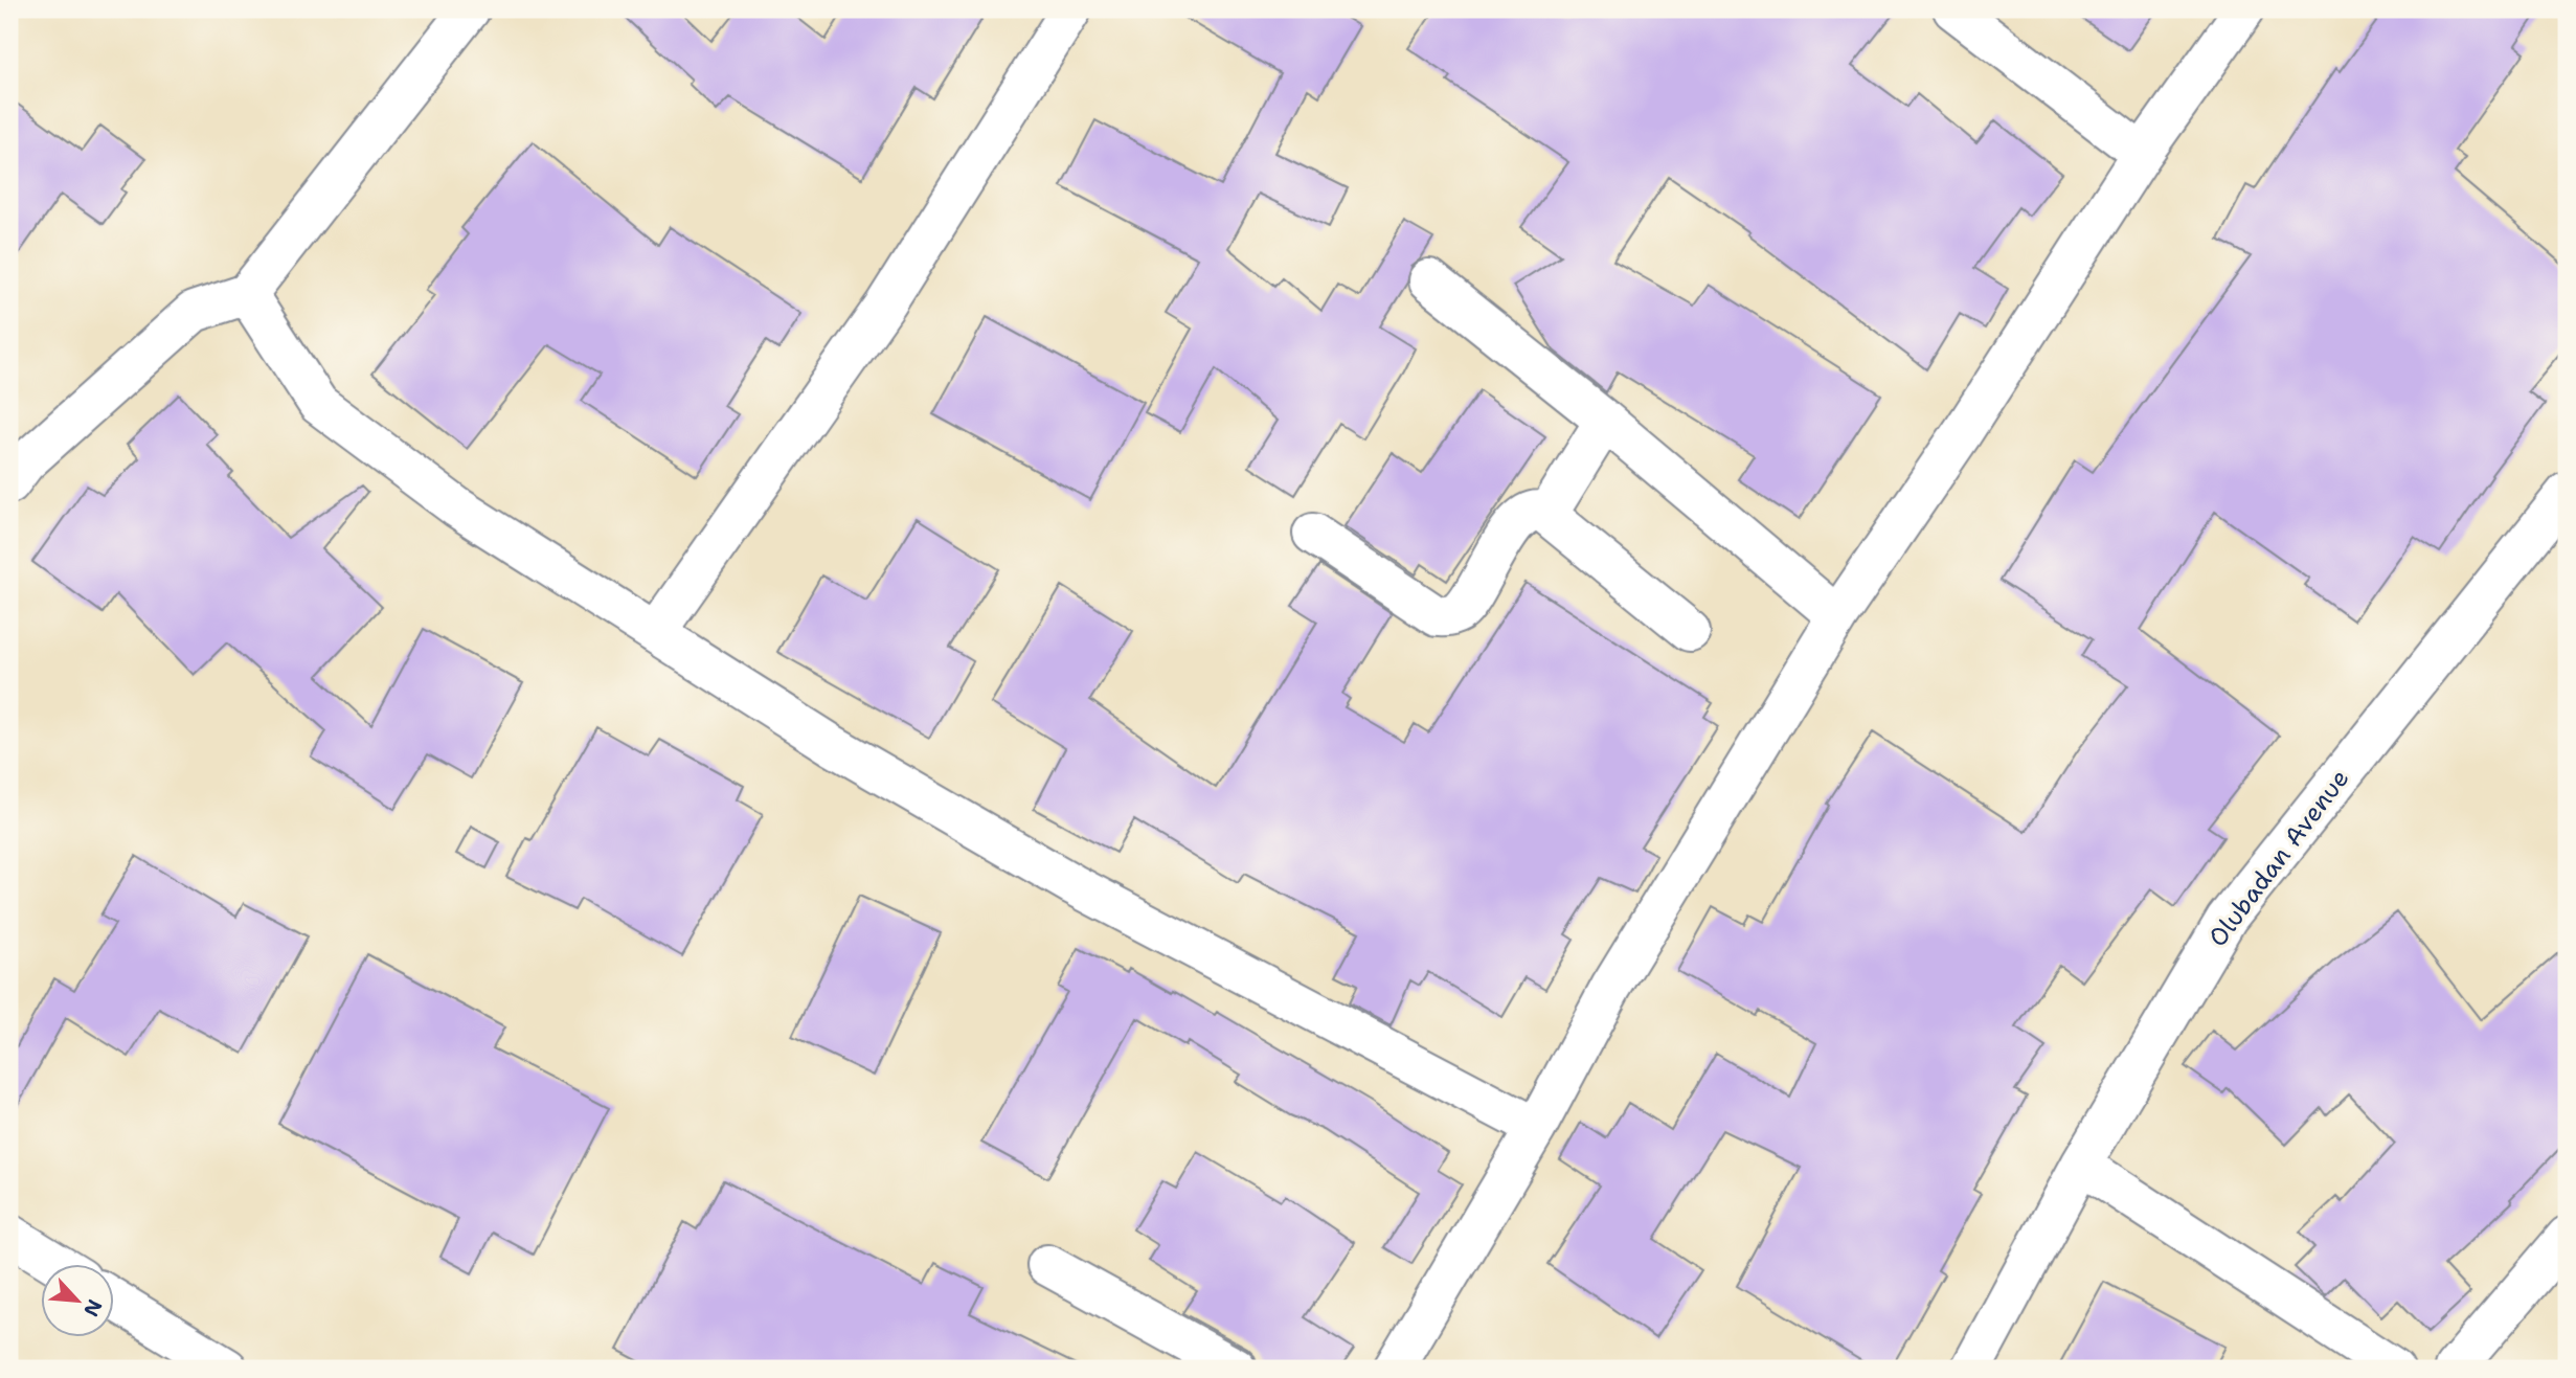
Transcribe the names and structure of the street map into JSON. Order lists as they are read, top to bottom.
{
  "streets": {
    "street": ["Olubadan Avenue"]
  },
  "north": "bottom right"
}
